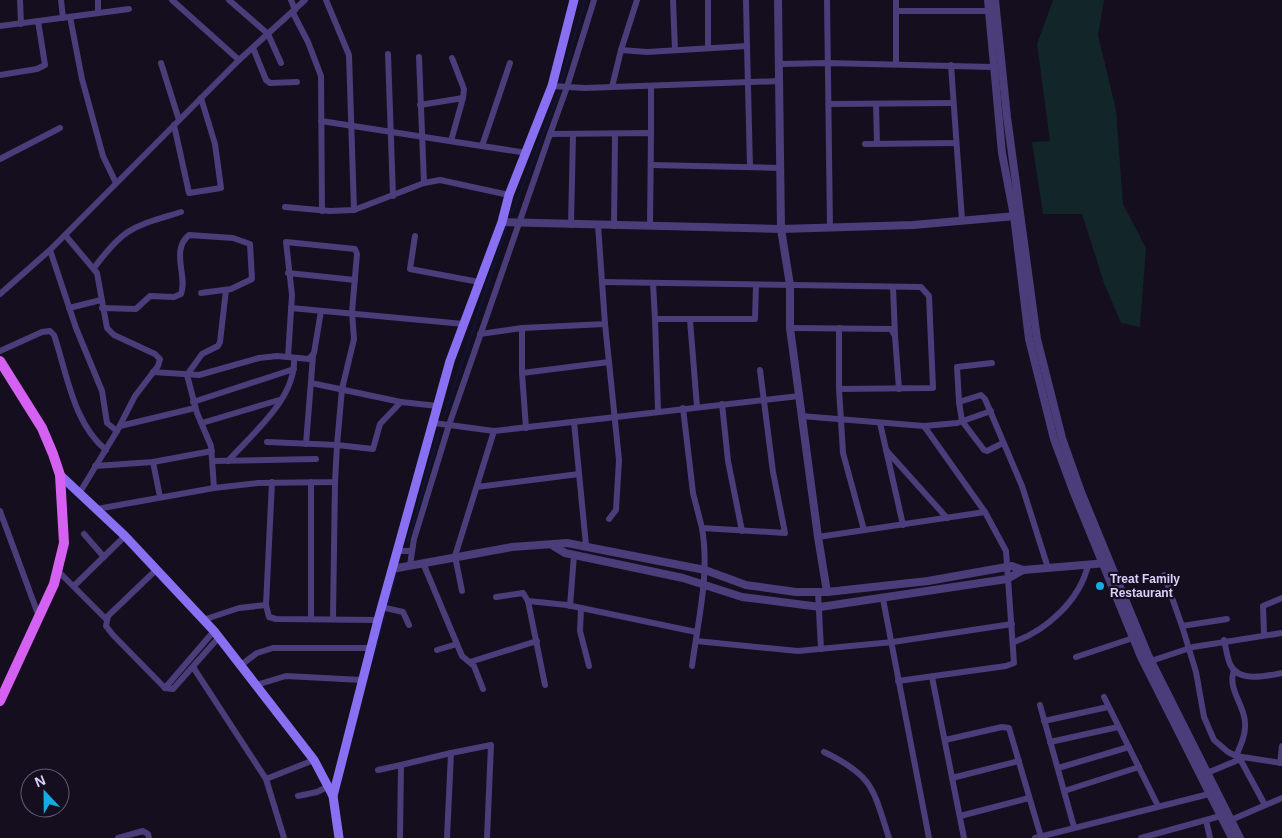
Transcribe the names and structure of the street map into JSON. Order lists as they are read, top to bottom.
{
  "places": ["Treat Family Restaurant"],
  "north": "top"
}
